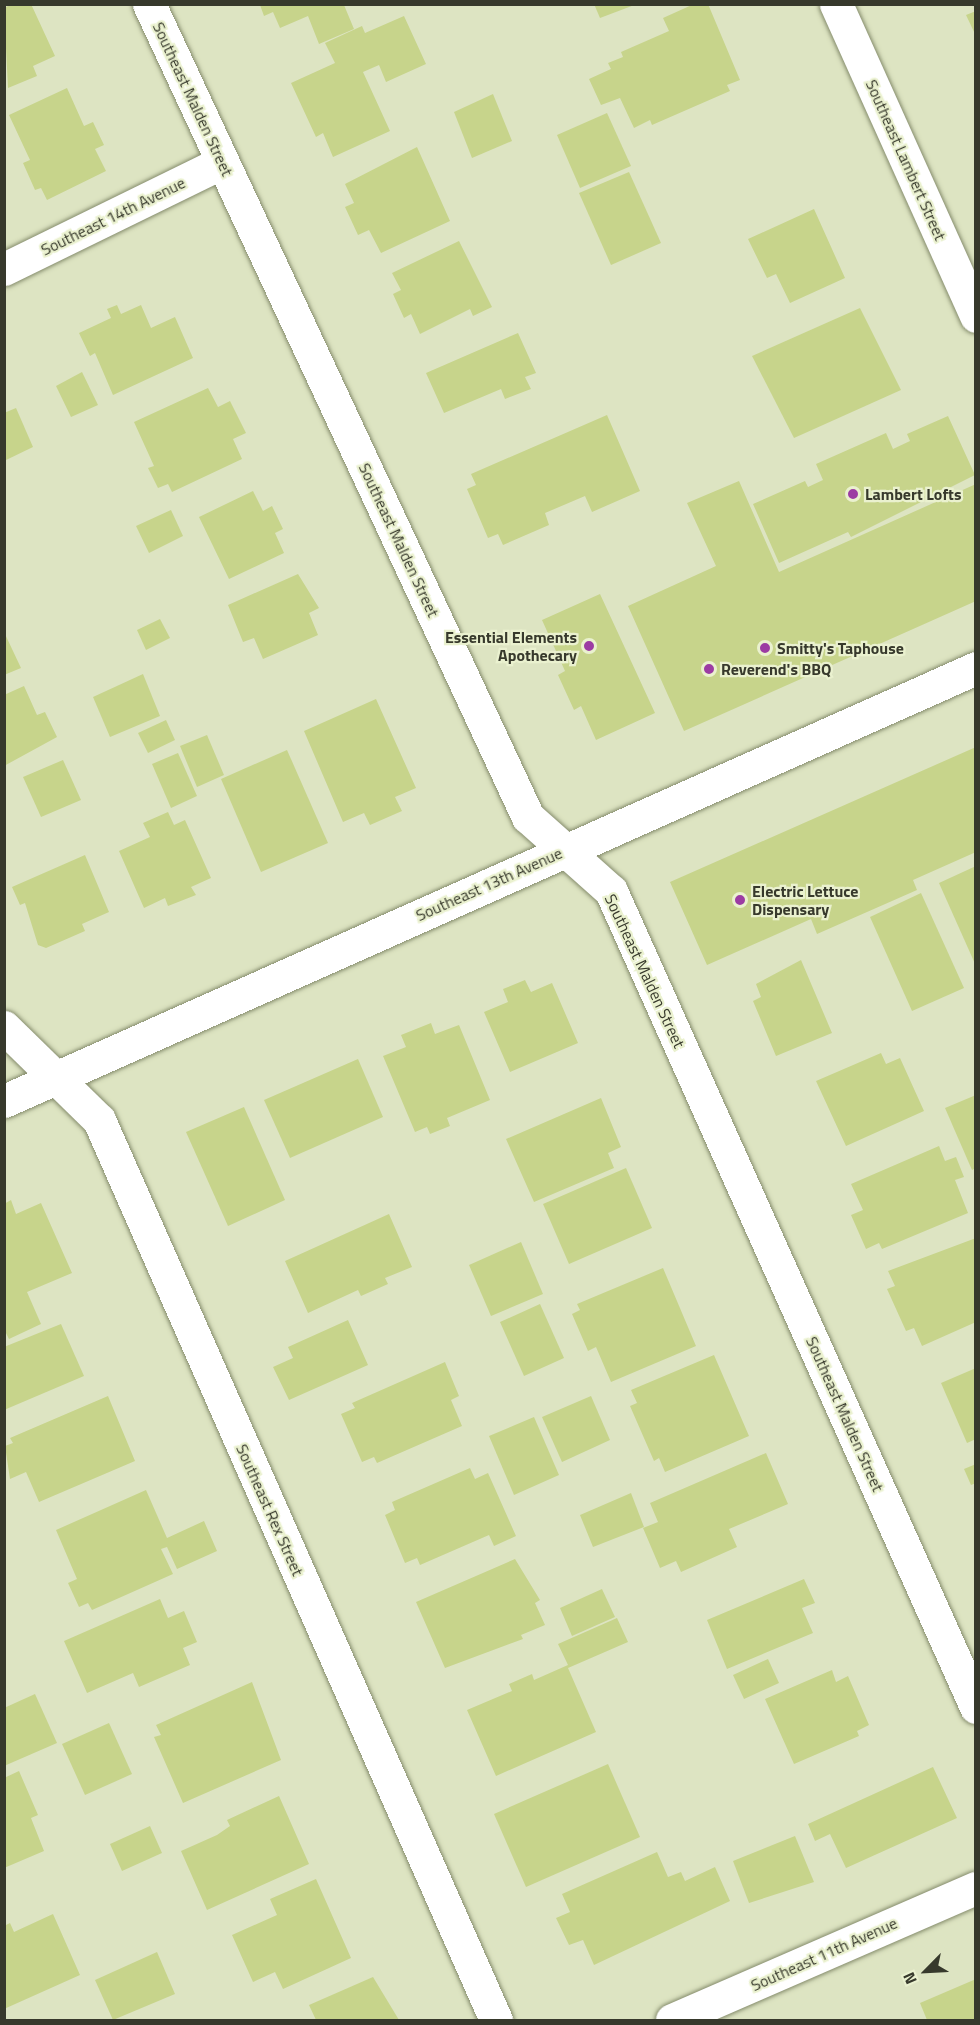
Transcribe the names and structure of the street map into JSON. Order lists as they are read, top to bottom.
{
  "streets": {
    "street": [
      "Southeast Malden Street",
      "Southeast Lambert Street",
      "Southeast 14th Avenue",
      "Southeast 13th Avenue",
      "Southeast Rex Street",
      "Southeast 11th Avenue"
    ]
  },
  "crossings": [
    ["Southeast Malden Street", "Southeast 14th Avenue"],
    ["Southeast Malden Street", "Southeast 13th Avenue"],
    ["Southeast 13th Avenue", "Southeast Rex Street"]
  ],
  "places": [
    "Lambert Lofts",
    "Essential Elements Apothecary",
    "Smitty's Taphouse",
    "Reverend's BBQ",
    "Electric Lettuce Dispensary"
  ],
  "north": "bottom left"
}
